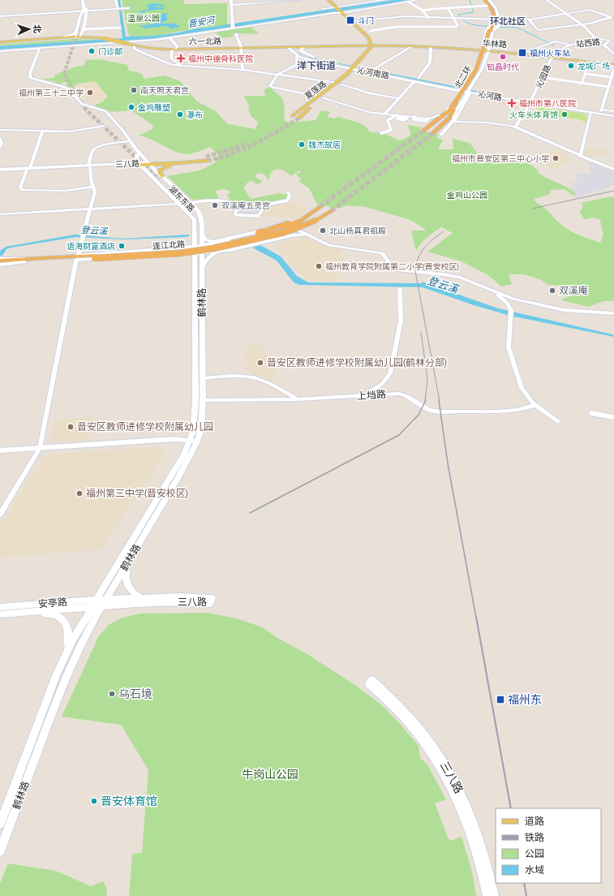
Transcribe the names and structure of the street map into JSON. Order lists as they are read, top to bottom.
{
  "streets": {
    "highway": ["北二环", "连江北路"],
    "main road": [
      "六一北路",
      "站西路",
      "华林路",
      "沁河南路",
      "沁园路",
      "夏莲路",
      "沁河路",
      "三八路",
      "湖东东路",
      "鹤林路",
      "安亭路"
    ],
    "street": ["上垱路"]
  },
  "crossings": [
    ["六一北路", "华林路"],
    ["六一北路", "沁河南路"],
    ["六一北路", "夏莲路"],
    ["站西路", "华林路"],
    ["站西路", "沁园路"],
    ["华林路", "沁园路"],
    ["华林路", "夏莲路"],
    ["沁河南路", "夏莲路"],
    ["沁河南路", "沁河路"],
    ["沁园路", "沁河路"],
    ["三八路", "湖东东路"],
    ["三八路", "鹤林路"],
    ["三八路", "安亭路"],
    ["鹤林路", "上垱路"],
    ["鹤林路", "安亭路"]
  ],
  "districts": ["环北社区", "洋下街道"],
  "water": ["晋安河", "登云溪"],
  "parks": ["温泉公园", "金鸡山公园", "牛岗山公园"],
  "places": {
    "transit": ["斗门", "福州火车站", "福州东"],
    "other": [
      "门诊部",
      "铂晶时代",
      "龙城广场",
      "南天照天君宫",
      "福州第三十二中学",
      "金鸡雕塑",
      "瀑布",
      "火车头体育馆",
      "魏杰故居",
      "福州市晋安区第三中心小学",
      "双溪庵五灵宫",
      "北山杨真君祖殿",
      "语海财富酒店",
      "福州教育学院附属第二小学(晋安校区)",
      "双溪庵",
      "晋安区教师进修学校附属幼儿园(鹤林分部)",
      "晋安区教师进修学校附属幼儿园",
      "福州第三中学(晋安校区)",
      "乌石境",
      "晋安体育馆"
    ],
    "health": ["福州中德骨科医院", "福州市第八医院"]
  },
  "legend": [
    "道路",
    "铁路",
    "公园",
    "水域"
  ],
  "north": "right"
}
